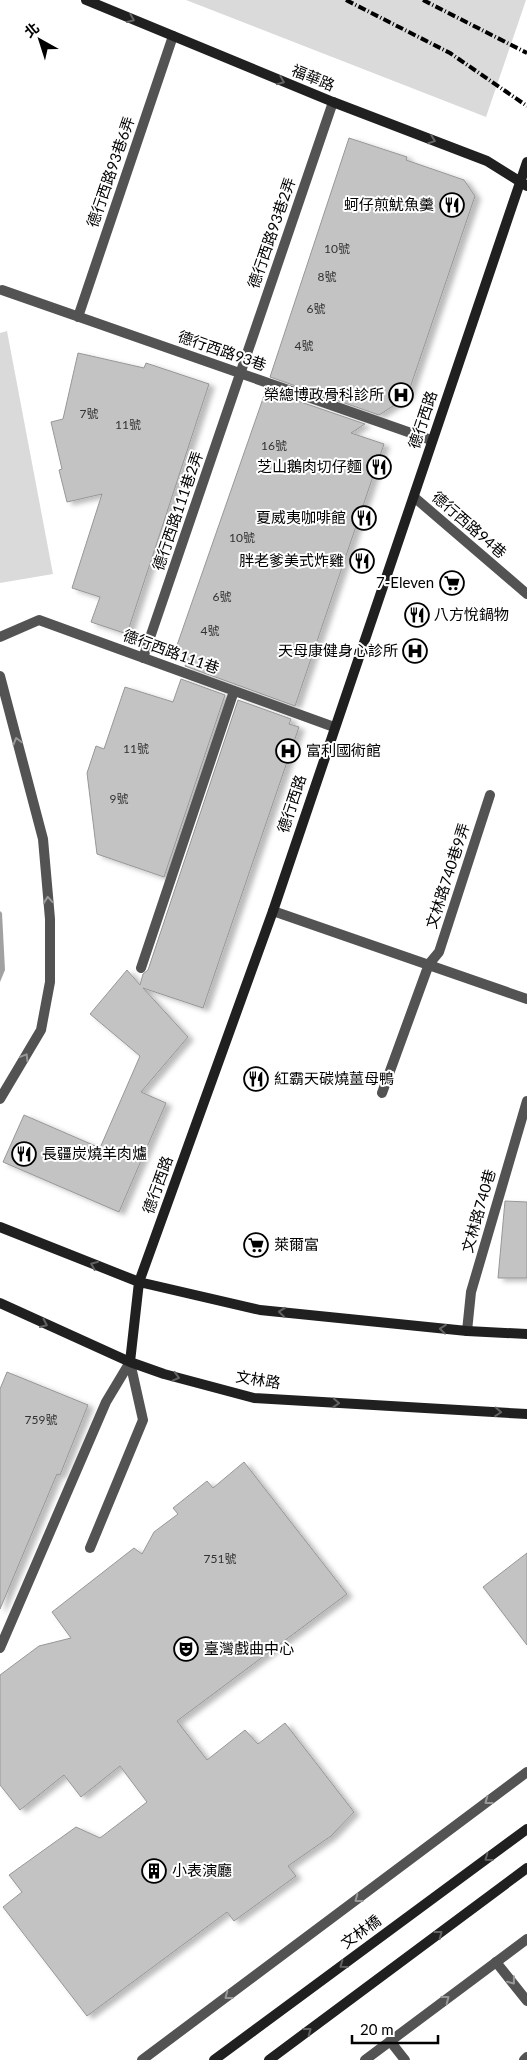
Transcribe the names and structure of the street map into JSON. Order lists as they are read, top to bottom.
{
  "streets": {
    "street": [
      "福華路",
      "德行西路93巷6弄",
      "德行西路93巷2弄",
      "德行西路93巷",
      "德行西路",
      "德行西路111巷2弄",
      "德行西路94巷",
      "德行西路111巷",
      "文林路740巷9弄",
      "文林路740巷",
      "文林路",
      "文林橋"
    ]
  },
  "crossings": [
    ["福華路", "德行西路93巷6弄"],
    ["福華路", "德行西路93巷2弄"],
    ["福華路", "德行西路"],
    ["德行西路93巷6弄", "德行西路93巷"],
    ["德行西路93巷2弄", "德行西路93巷"],
    ["德行西路93巷2弄", "德行西路111巷2弄"],
    ["德行西路93巷", "德行西路"],
    ["德行西路93巷", "德行西路111巷2弄"],
    ["德行西路", "德行西路94巷"],
    ["德行西路", "德行西路111巷"],
    ["德行西路", "文林路"],
    ["德行西路111巷2弄", "德行西路111巷"]
  ],
  "one_way": ["福華路"],
  "places": {
    "restaurant": [
      "蚵仔煎魷魚羹",
      "芝山鵝肉切仔麵",
      "夏威夷咖啡館",
      "胖老爹美式炸雞",
      "八方悅鍋物",
      "紅霸天碳燒薑母鴨",
      "長疆炭燒羊肉爐"
    ],
    "hospital": ["榮總博政骨科診所", "天母康健身心診所", "富利國術館"],
    "supermarket": ["7-Eleven", "萊爾富"],
    "theatre": ["臺灣戲曲中心"],
    "building": ["小表演廳"]
  },
  "house_numbers": [
    "10號",
    "8號",
    "6號",
    "4號",
    "7號",
    "11號",
    "16號",
    "10號",
    "6號",
    "4號",
    "11號",
    "9號",
    "759號",
    "751號"
  ],
  "scale_bar": "20 m",
  "north": "top left"
}
